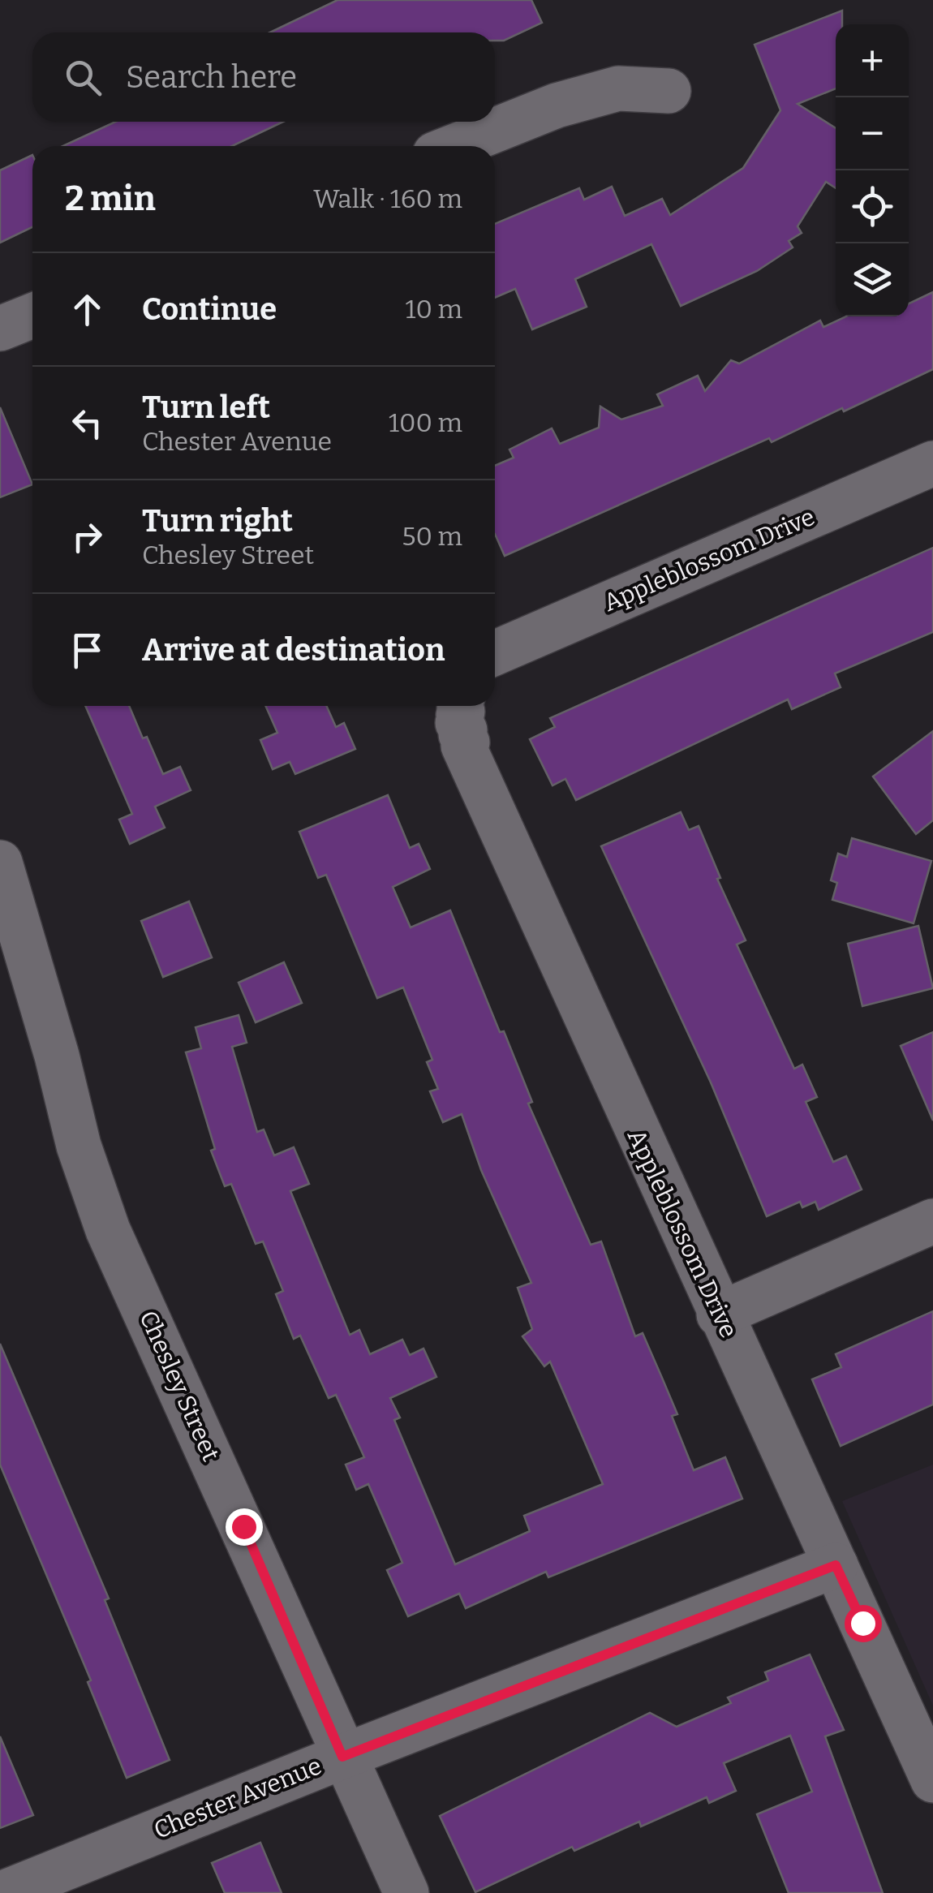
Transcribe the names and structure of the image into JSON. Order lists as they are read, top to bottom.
{
  "streets": {
    "street": ["Appleblossom Drive", "Chesley Street", "Chester Avenue"]
  },
  "crossings": [
    ["Appleblossom Drive", "Chester Avenue"],
    ["Chesley Street", "Chester Avenue"]
  ],
  "page": {
    "map_buttons": ["+", "−"],
    "search": "Search here",
    "heading": ["2 min", "Walk · 160 m"],
    "list": [
      ["Continue", "10 m"],
      ["Turn left", "Chester Avenue", "100 m"],
      ["Turn right", "Chesley Street", "50 m"],
      "Arrive at destination"
    ]
  }
}
